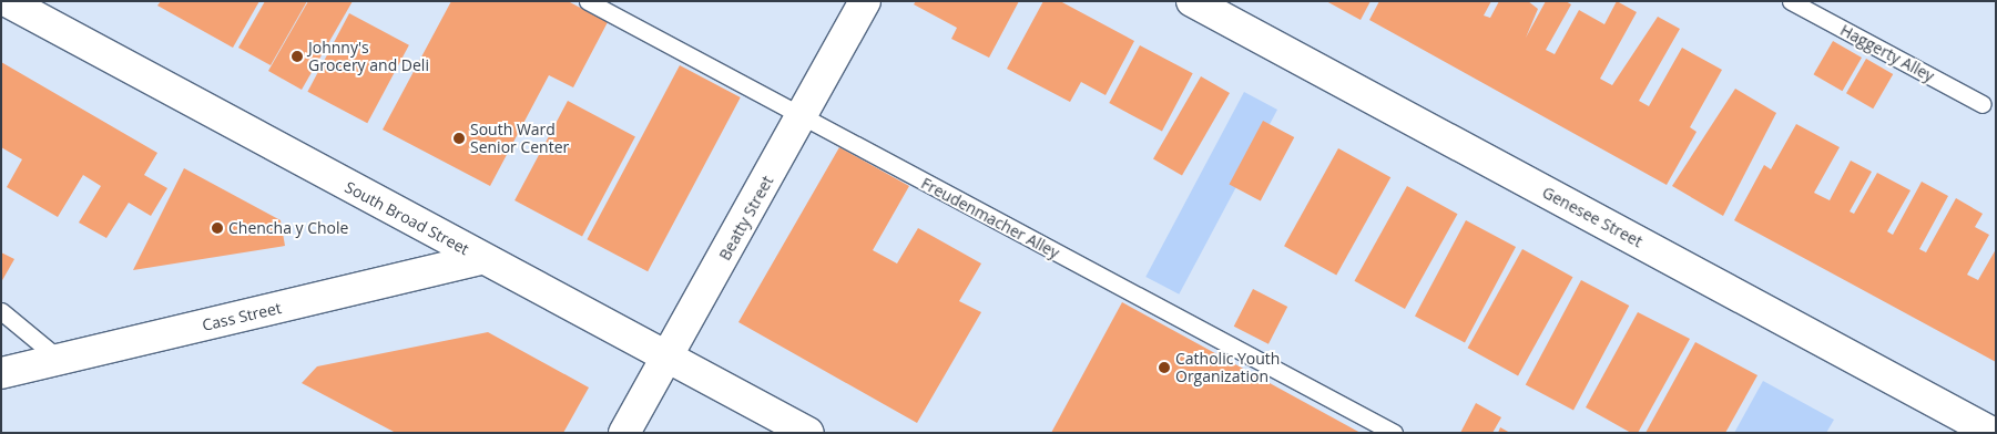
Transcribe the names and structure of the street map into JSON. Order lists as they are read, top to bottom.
{
  "streets": {
    "street": [
      "Genesee Street",
      "South Broad Street",
      "Beatty Street",
      "Cass Street"
    ],
    "lane": ["Haggerty Alley", "Freudenmacher Alley"]
  },
  "crossings": [
    ["South Broad Street", "Beatty Street"],
    ["South Broad Street", "Cass Street"],
    ["Beatty Street", "Freudenmacher Alley"]
  ],
  "places": [
    "Johnny's Grocery and Deli",
    "South Ward Senior Center",
    "Chencha y Chole",
    "Catholic Youth Organization"
  ]
}
